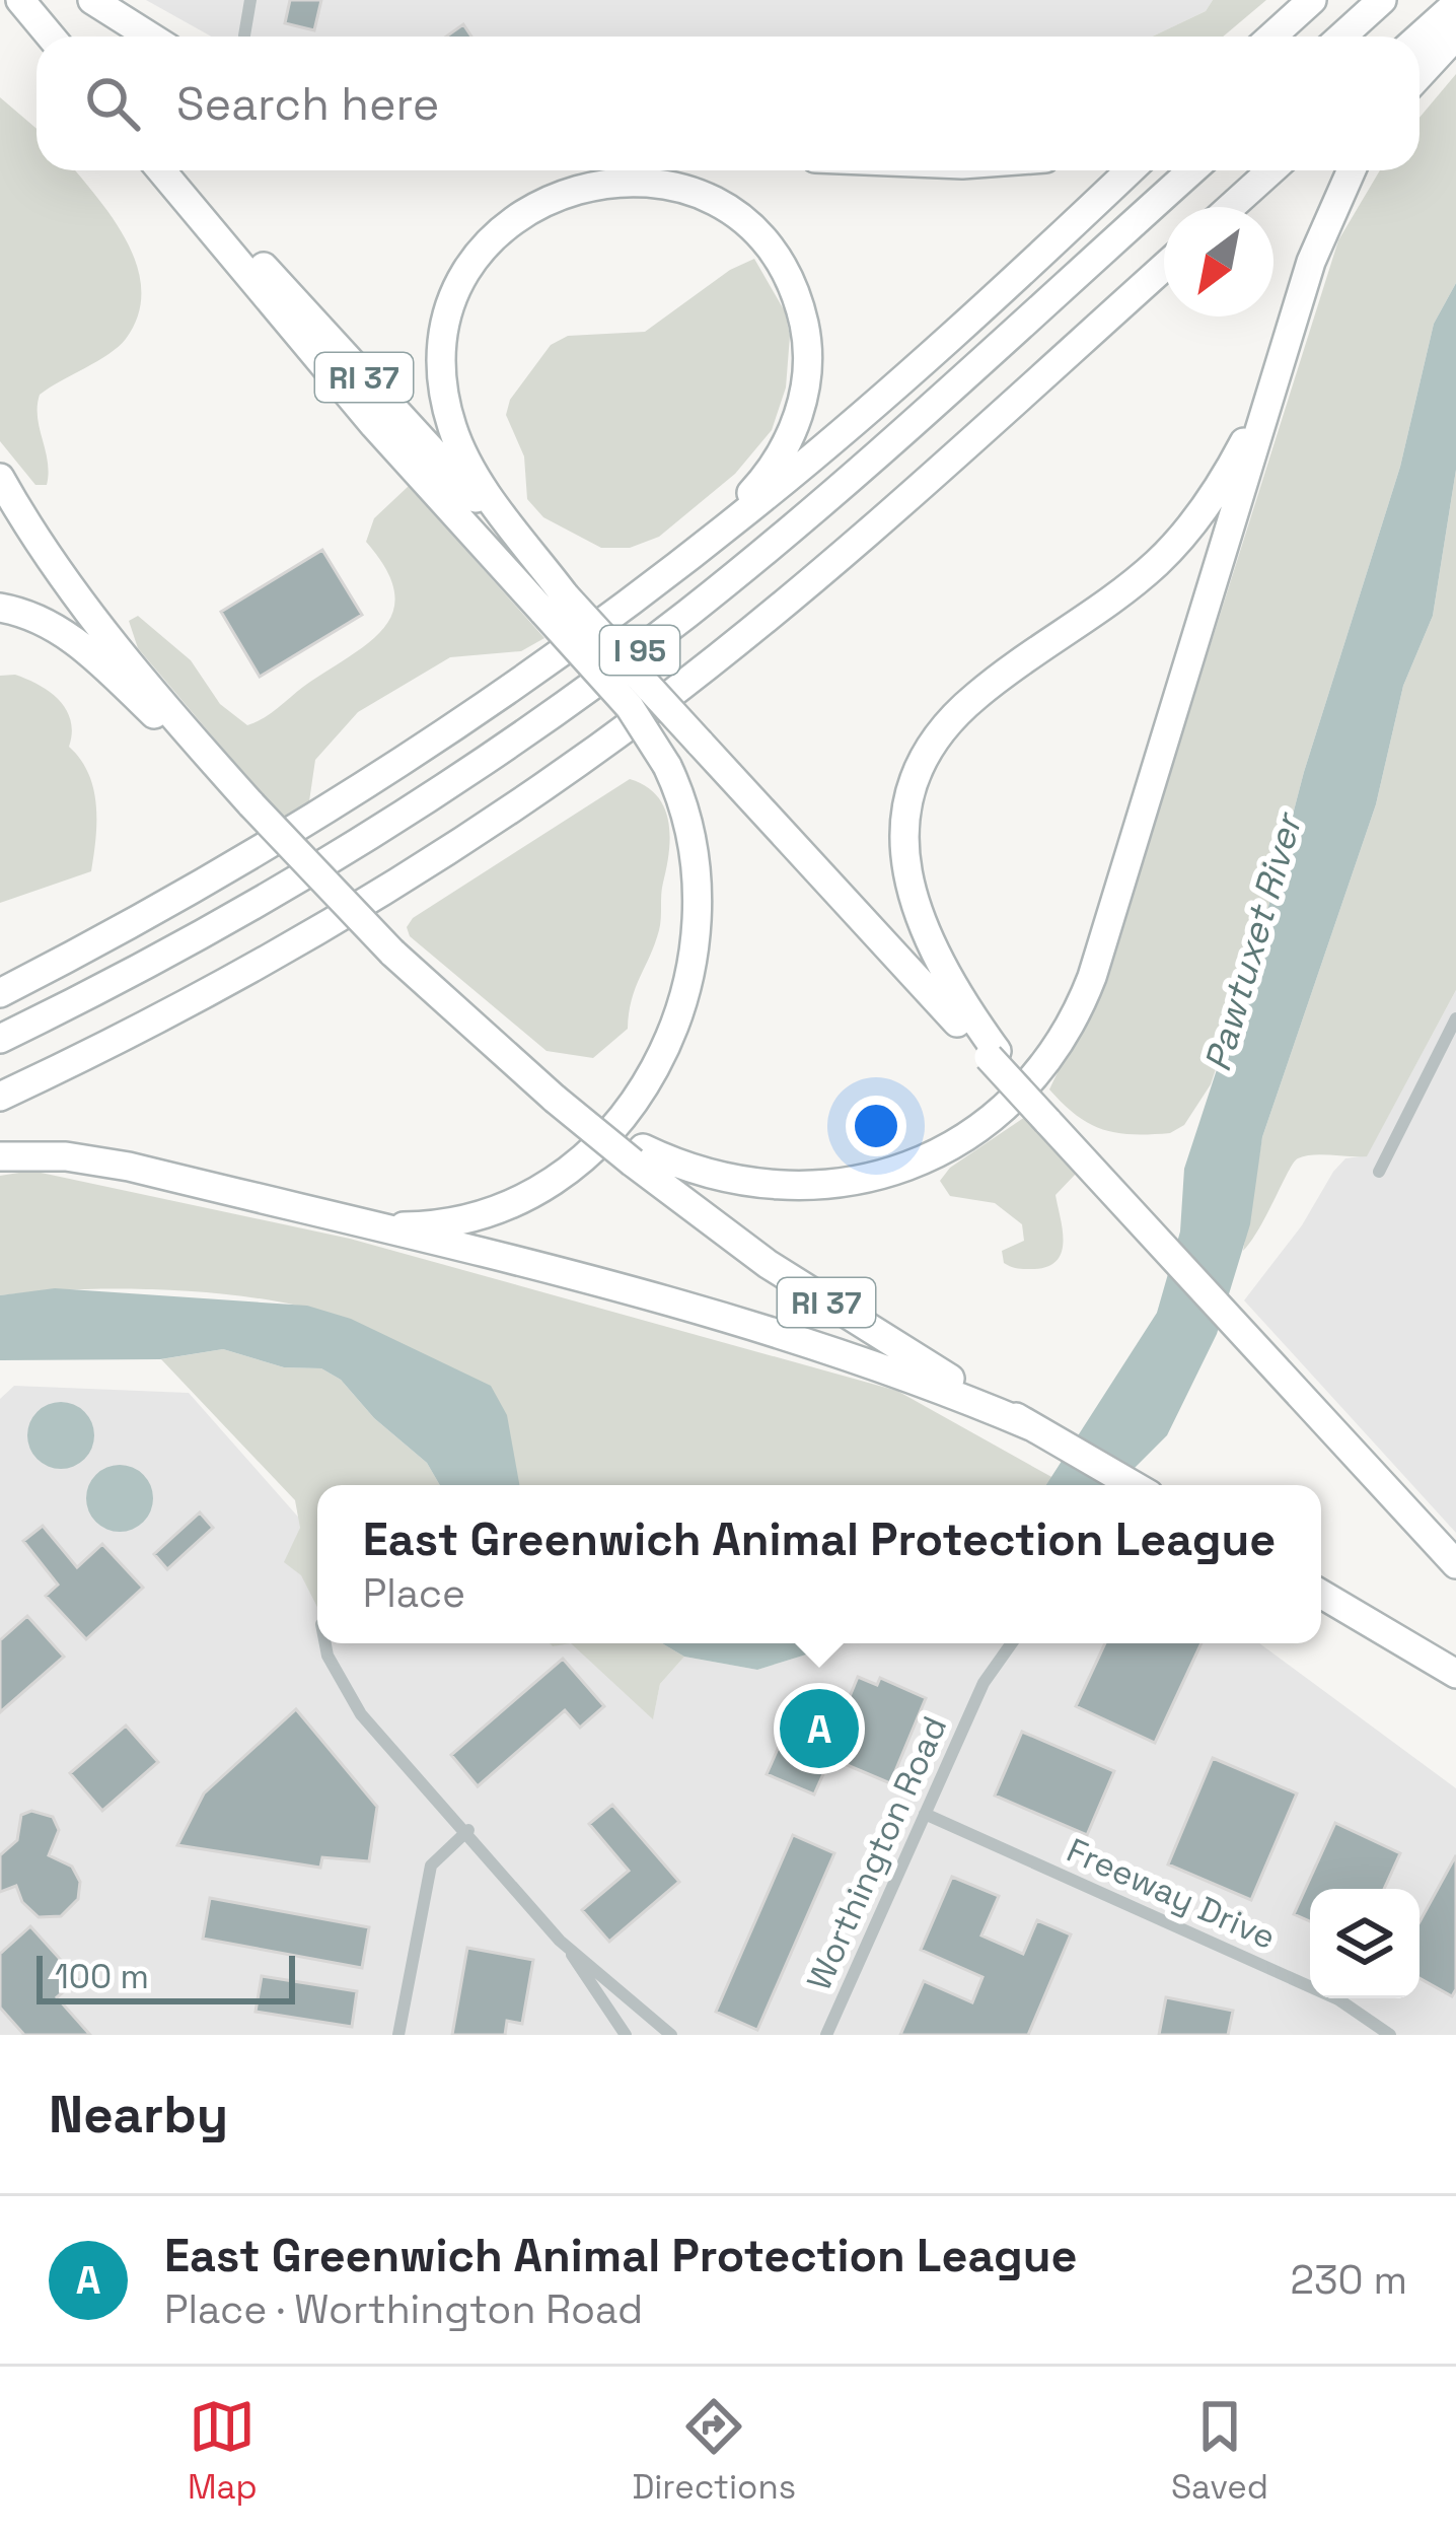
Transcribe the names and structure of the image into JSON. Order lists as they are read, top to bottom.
{
  "streets": {
    "highway": ["RI 37", "I 95"],
    "street": ["Worthington Road", "Freeway Drive"]
  },
  "crossings": [
    ["Worthington Road", "Freeway Drive"]
  ],
  "water": ["Pawtuxet River"],
  "scale_bar": "100 m",
  "north": "bottom left",
  "page": {
    "search": "Search here",
    "popup": ["East Greenwich Animal Protection League", "Place"],
    "pins": "A",
    "scale": "100 m",
    "heading": "Nearby",
    "list": [
      {
        "mark": "A",
        "name": "East Greenwich Animal Protection League",
        "note": "Place · Worthington Road",
        "value": "230 m"
      }
    ],
    "nav": ["Map", "Directions", "Saved"]
  }
}
